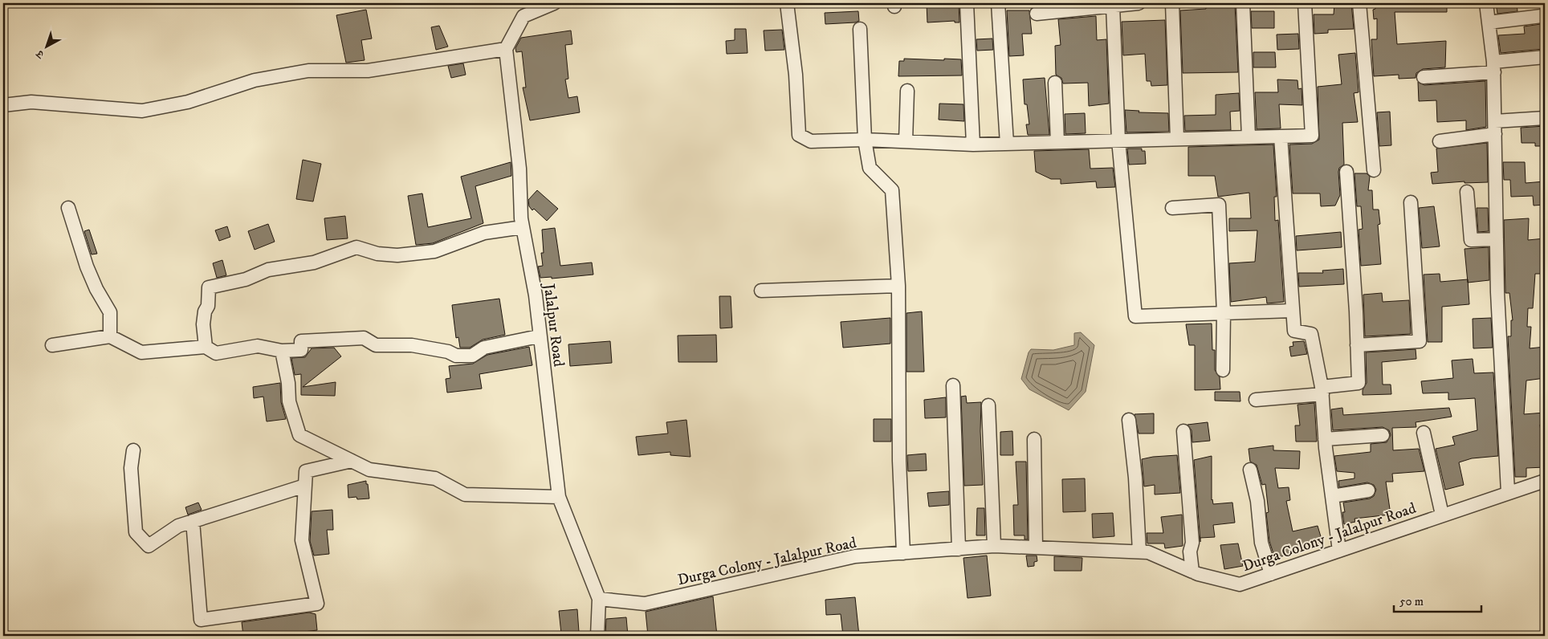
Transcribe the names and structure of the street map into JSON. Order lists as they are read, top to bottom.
{
  "streets": {
    "street": ["Jalalpur Road", "Durga Colony - Jalalpur Road"]
  },
  "crossings": [
    ["Jalalpur Road", "Durga Colony - Jalalpur Road"]
  ],
  "scale_bar": "50 m",
  "north": "bottom left"
}
